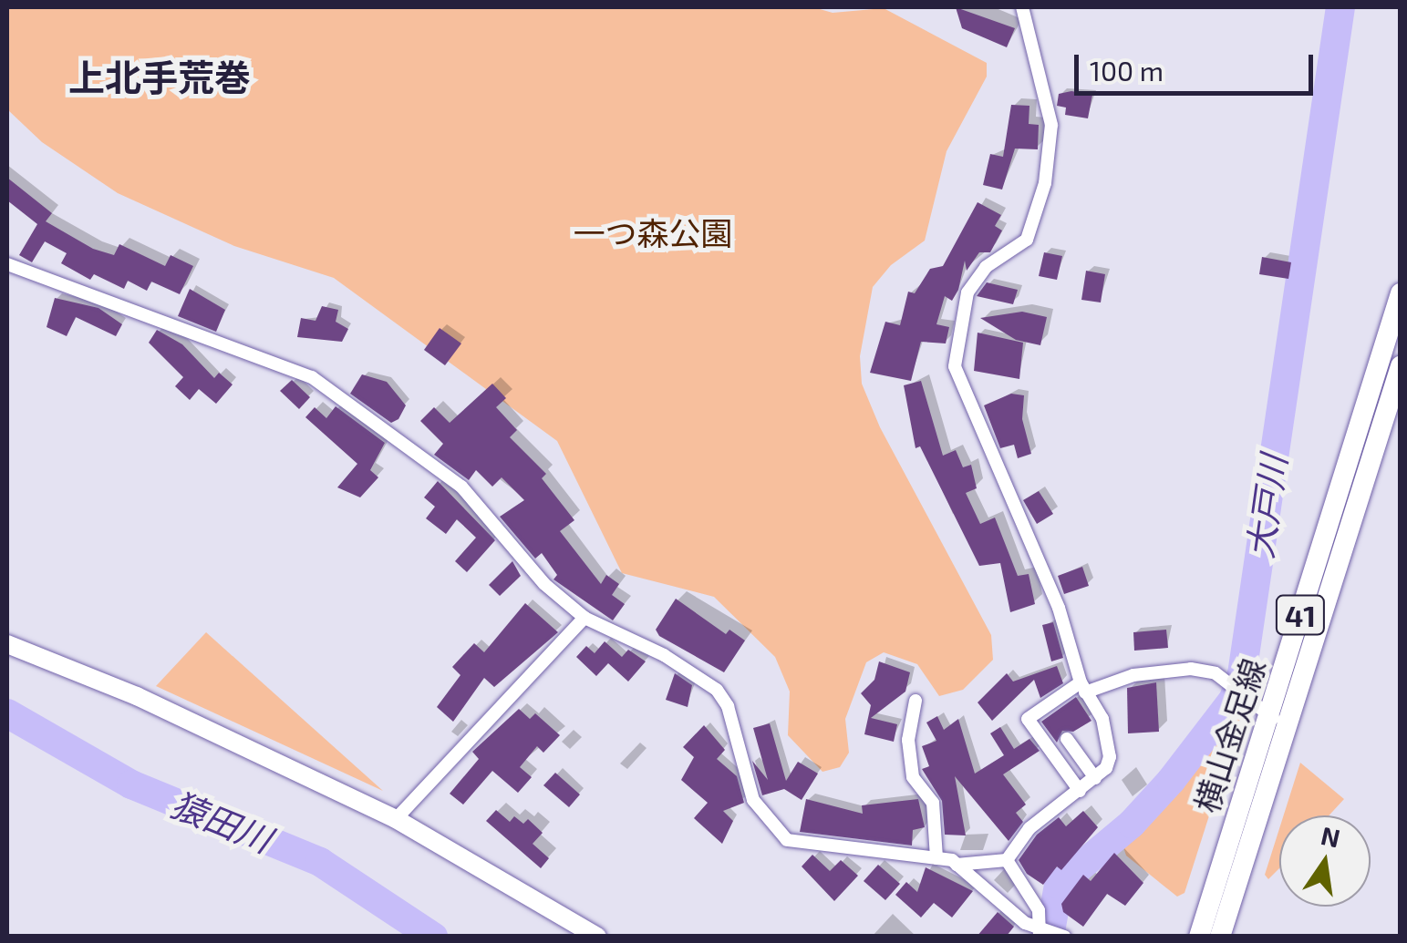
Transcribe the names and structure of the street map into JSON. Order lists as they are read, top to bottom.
{
  "streets": {
    "main road": ["41", "横山金足線"]
  },
  "districts": ["上北手荒巻"],
  "water": ["大戸川", "猿田川"],
  "parks": ["一つ森公園"],
  "scale_bar": "100 m",
  "north": "top"
}
